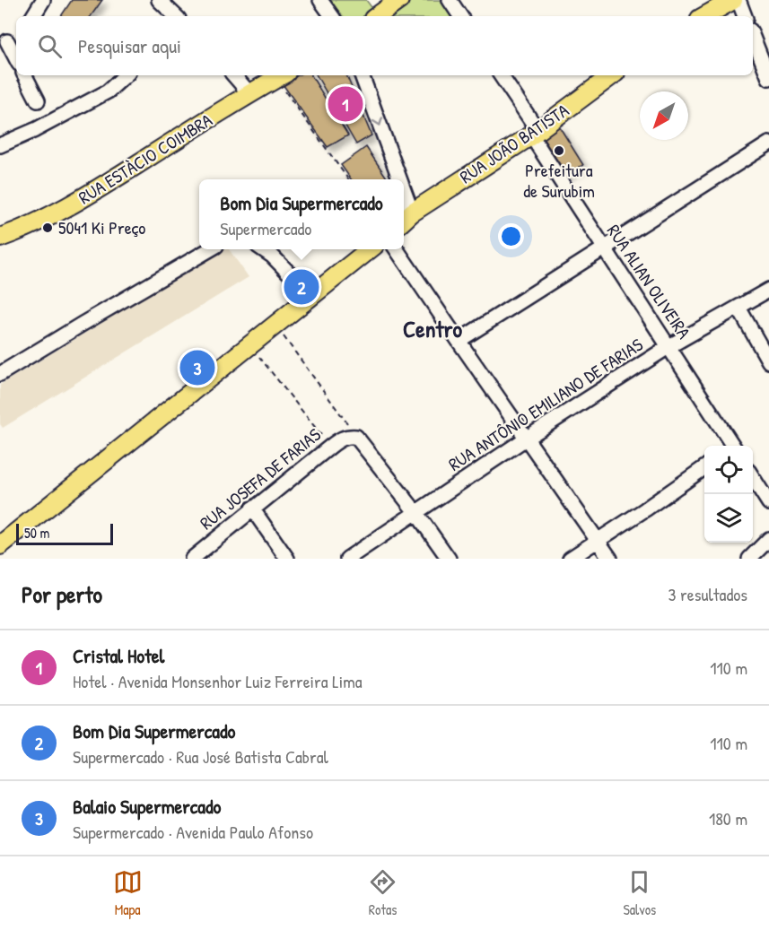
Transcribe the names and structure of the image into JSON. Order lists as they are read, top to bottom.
{
  "streets": {
    "main road": ["RUA JOÃO BATISTA", "RUA ESTÀCIO COIMBRA"],
    "street": ["RUA ALIAN OLIVEIRA", "RUA ANTÔNIO EMILIANO DE FARIAS", "RUA JOSEFA DE FARIAS"]
  },
  "crossings": [
    ["RUA JOÃO BATISTA", "RUA ALIAN OLIVEIRA"],
    ["RUA ALIAN OLIVEIRA", "RUA ANTÔNIO EMILIANO DE FARIAS"]
  ],
  "districts": ["Centro"],
  "places": ["Prefeitura de Surubim", "5041 Ki Preço"],
  "scale_bar": "50 m",
  "north": "bottom left",
  "page": {
    "search": "Pesquisar aqui",
    "pins": ["1", "2", "3"],
    "popup": ["Bom Dia Supermercado", "Supermercado"],
    "scale": "50 m",
    "heading": ["Por perto", "3 resultados"],
    "list": [
      {
        "mark": "1",
        "name": "Cristal Hotel",
        "note": "Hotel · Avenida Monsenhor Luiz Ferreira Lima",
        "value": "110 m"
      },
      {
        "mark": "2",
        "name": "Bom Dia Supermercado",
        "note": "Supermercado · Rua José Batista Cabral",
        "value": "110 m"
      },
      {
        "mark": "3",
        "name": "Balaio Supermercado",
        "note": "Supermercado · Avenida Paulo Afonso",
        "value": "180 m"
      }
    ],
    "nav": ["Mapa", "Rotas", "Salvos"]
  }
}
